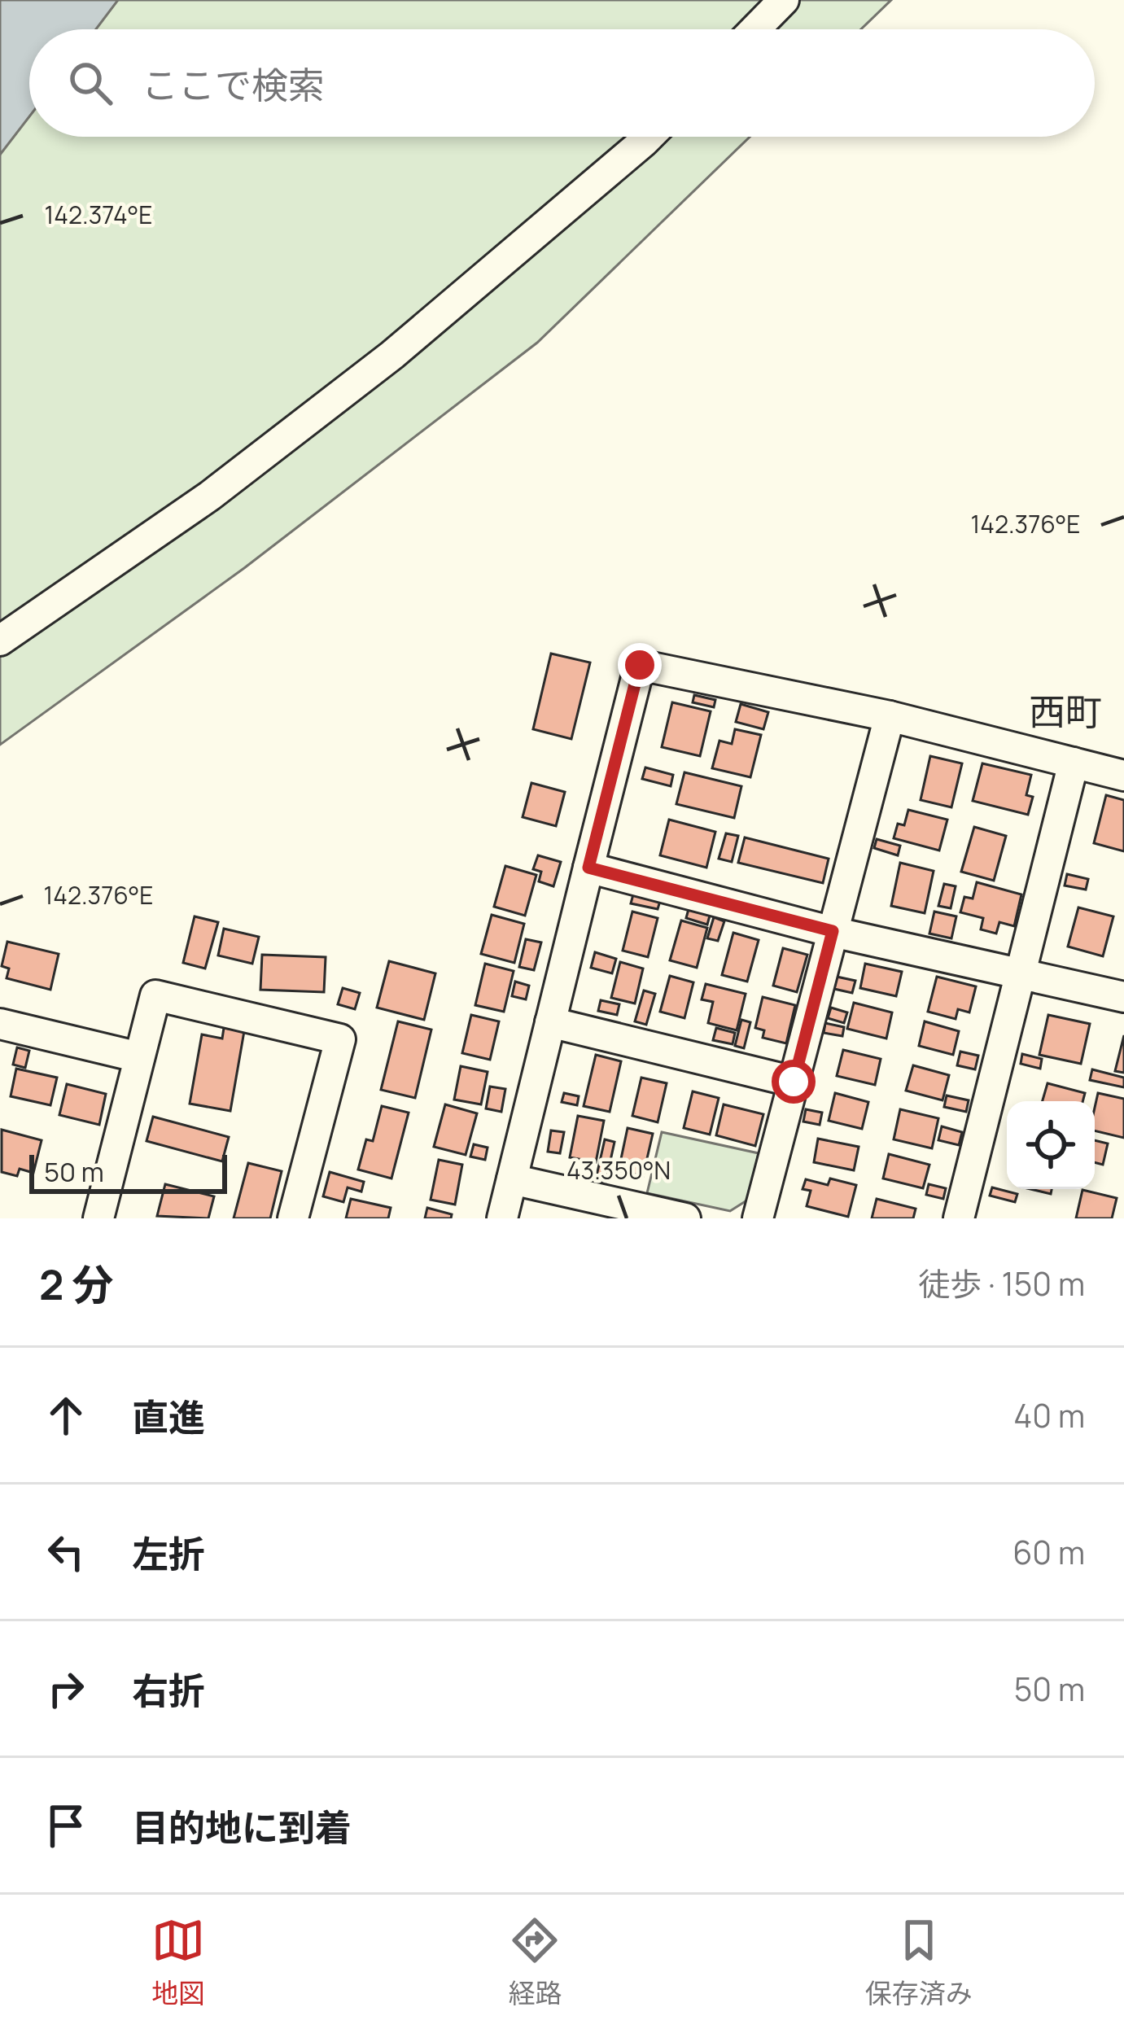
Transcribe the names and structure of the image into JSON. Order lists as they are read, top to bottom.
{
  "districts": ["西町"],
  "scale_bar": "50 m",
  "page": {
    "search": "ここで検索",
    "scale": "50 m",
    "heading": ["2 分", "徒歩 · 150 m"],
    "list": [
      ["直進", "40 m"],
      ["左折", "60 m"],
      ["右折", "50 m"],
      "目的地に到着"
    ],
    "nav": ["地図", "経路", "保存済み"]
  },
  "coordinates": ["142.374°E", "142.376°E", "43.350°N"]
}
